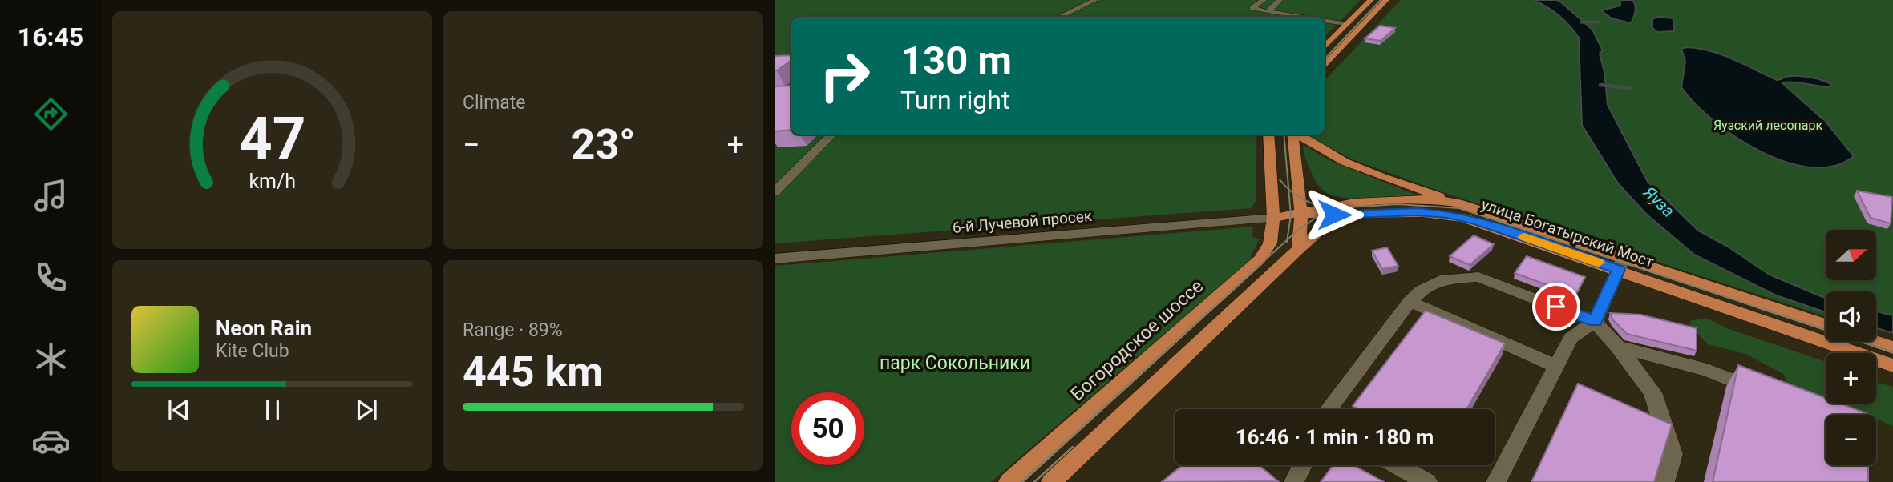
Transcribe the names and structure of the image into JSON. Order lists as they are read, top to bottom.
{
  "streets": {
    "main road": ["улица Богатырский Мост", "Богородское шоссе"],
    "street": ["6-й Лучевой просек"]
  },
  "crossings": [
    ["6-й Лучевой просек", "Богородское шоссе"]
  ],
  "water": ["Яуза"],
  "parks": ["Яузский лесопарк", "парк Сокольники"],
  "north": "right",
  "page": {
    "tabs": "16:45",
    "tile": [
      "Climate",
      ["Range · 89%", "445 km"]
    ],
    "turn": ["130 m", "Turn right"],
    "heat": ["−", "23°", "+"],
    "map_buttons": ["+", "−"],
    "song": ["Neon Rain", "Kite Club"],
    "limit": "50",
    "trip": "16:46 · 1 min · 180 m",
    "gauge": ["47", "km/h"]
  }
}
